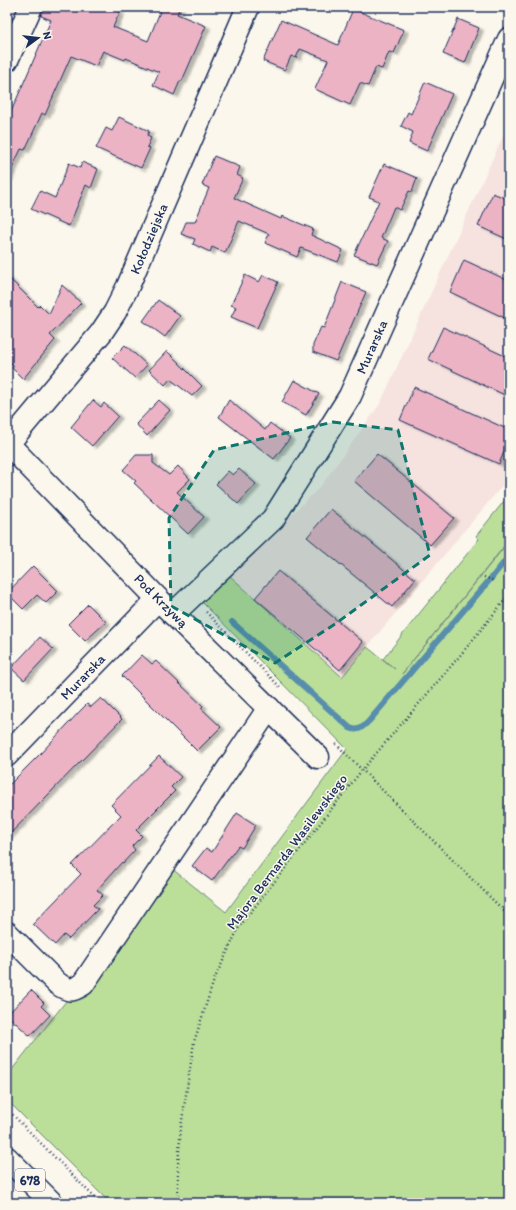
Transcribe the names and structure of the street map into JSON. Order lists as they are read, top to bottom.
{
  "streets": {
    "street": [
      "Kołodziejska",
      "Murarska",
      "Pod Krzywą",
      "678"
    ],
    "path": ["Majora Bernarda Wasilewskiego"]
  },
  "crossings": [
    ["Kołodziejska", "Pod Krzywą"],
    ["Murarska", "Pod Krzywą"]
  ],
  "north": "right"
}
